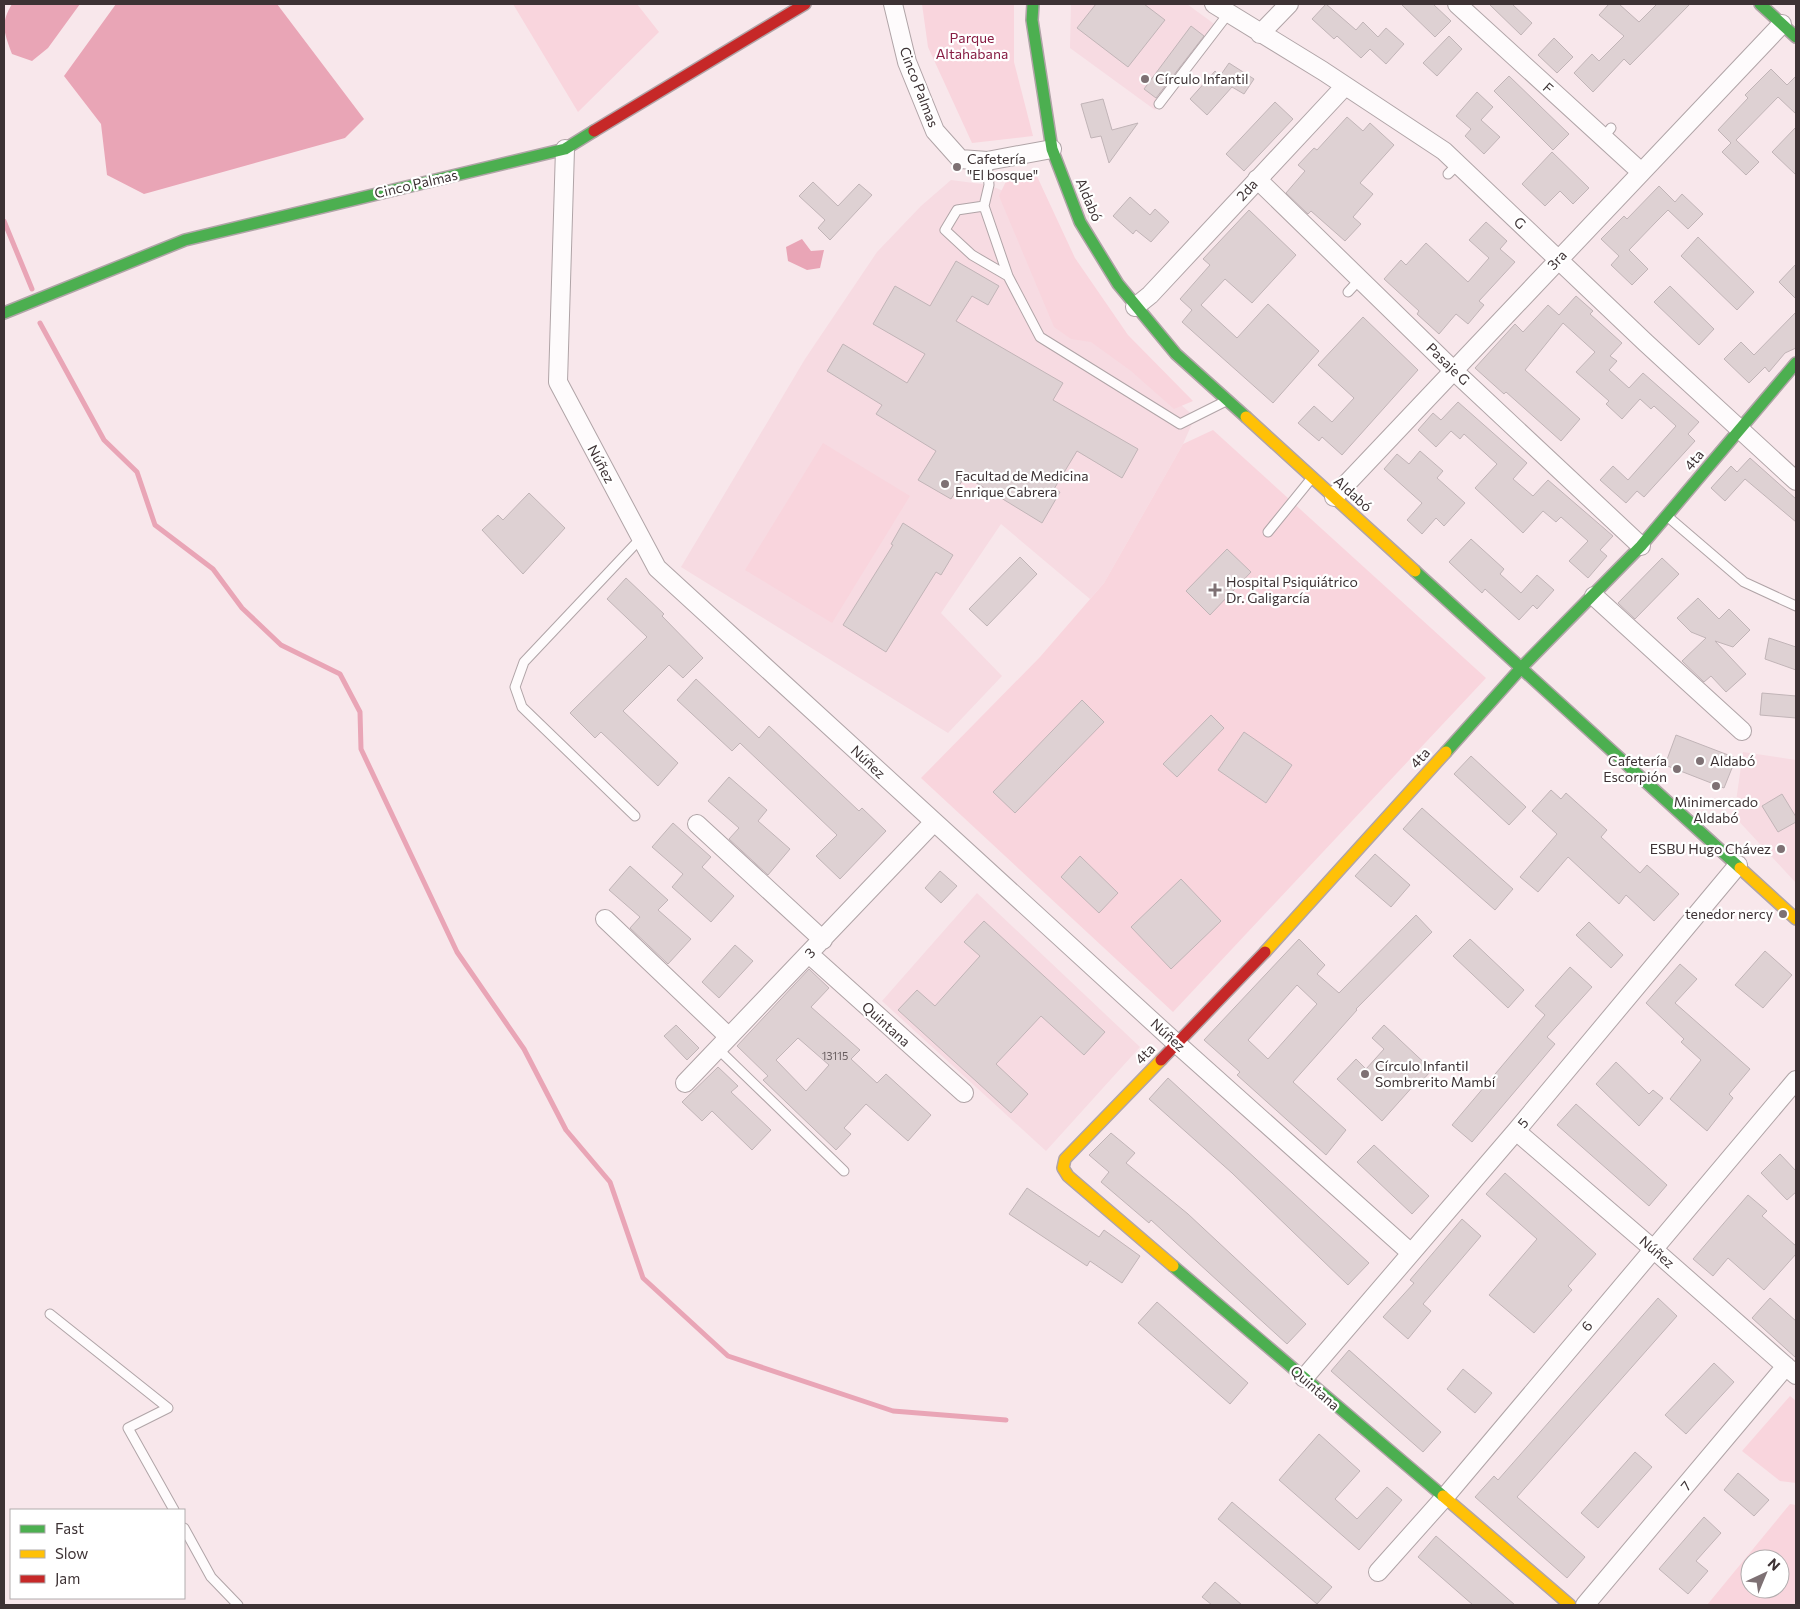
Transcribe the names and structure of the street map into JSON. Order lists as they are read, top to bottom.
{
  "streets": {
    "street": [
      "Cinco Palmas",
      "F",
      "2da",
      "Aldabó",
      "G",
      "3ra",
      "Pasaje G",
      "4ta",
      "Núñez",
      "3",
      "Quintana",
      "5",
      "6",
      "7"
    ]
  },
  "crossings": [
    ["Cinco Palmas", "Aldabó"],
    ["Cinco Palmas", "Núñez"],
    ["F", "3ra"],
    ["2da", "Aldabó"],
    ["2da", "G"],
    ["2da", "Pasaje G"],
    ["Aldabó", "3ra"],
    ["Aldabó", "4ta"],
    ["Aldabó", "5"],
    ["G", "3ra"],
    ["G", "4ta"],
    ["3ra", "Pasaje G"],
    ["Pasaje G", "4ta"],
    ["4ta", "Núñez"],
    ["4ta", "Quintana"],
    ["Núñez", "3"],
    ["Núñez", "5"],
    ["Núñez", "6"],
    ["Núñez", "7"],
    ["3", "Quintana"],
    ["Quintana", "5"],
    ["Quintana", "6"]
  ],
  "parks": ["Parque Altahabana"],
  "places": {
    "other": [
      "Círculo Infantil",
      "Cafetería \"El bosque\"",
      "Facultad de Medicina Enrique Cabrera",
      "Aldabó",
      "Cafetería Escorpión",
      "Minimercado Aldabó",
      "ESBU Hugo Chávez",
      "tenedor nercy",
      "Círculo Infantil Sombrerito Mambí"
    ],
    "health": ["Hospital Psiquiátrico Dr. Galigarcía"]
  },
  "house_numbers": ["13115"],
  "legend": ["Fast", "Slow", "Jam"],
  "north": "top right"
}
